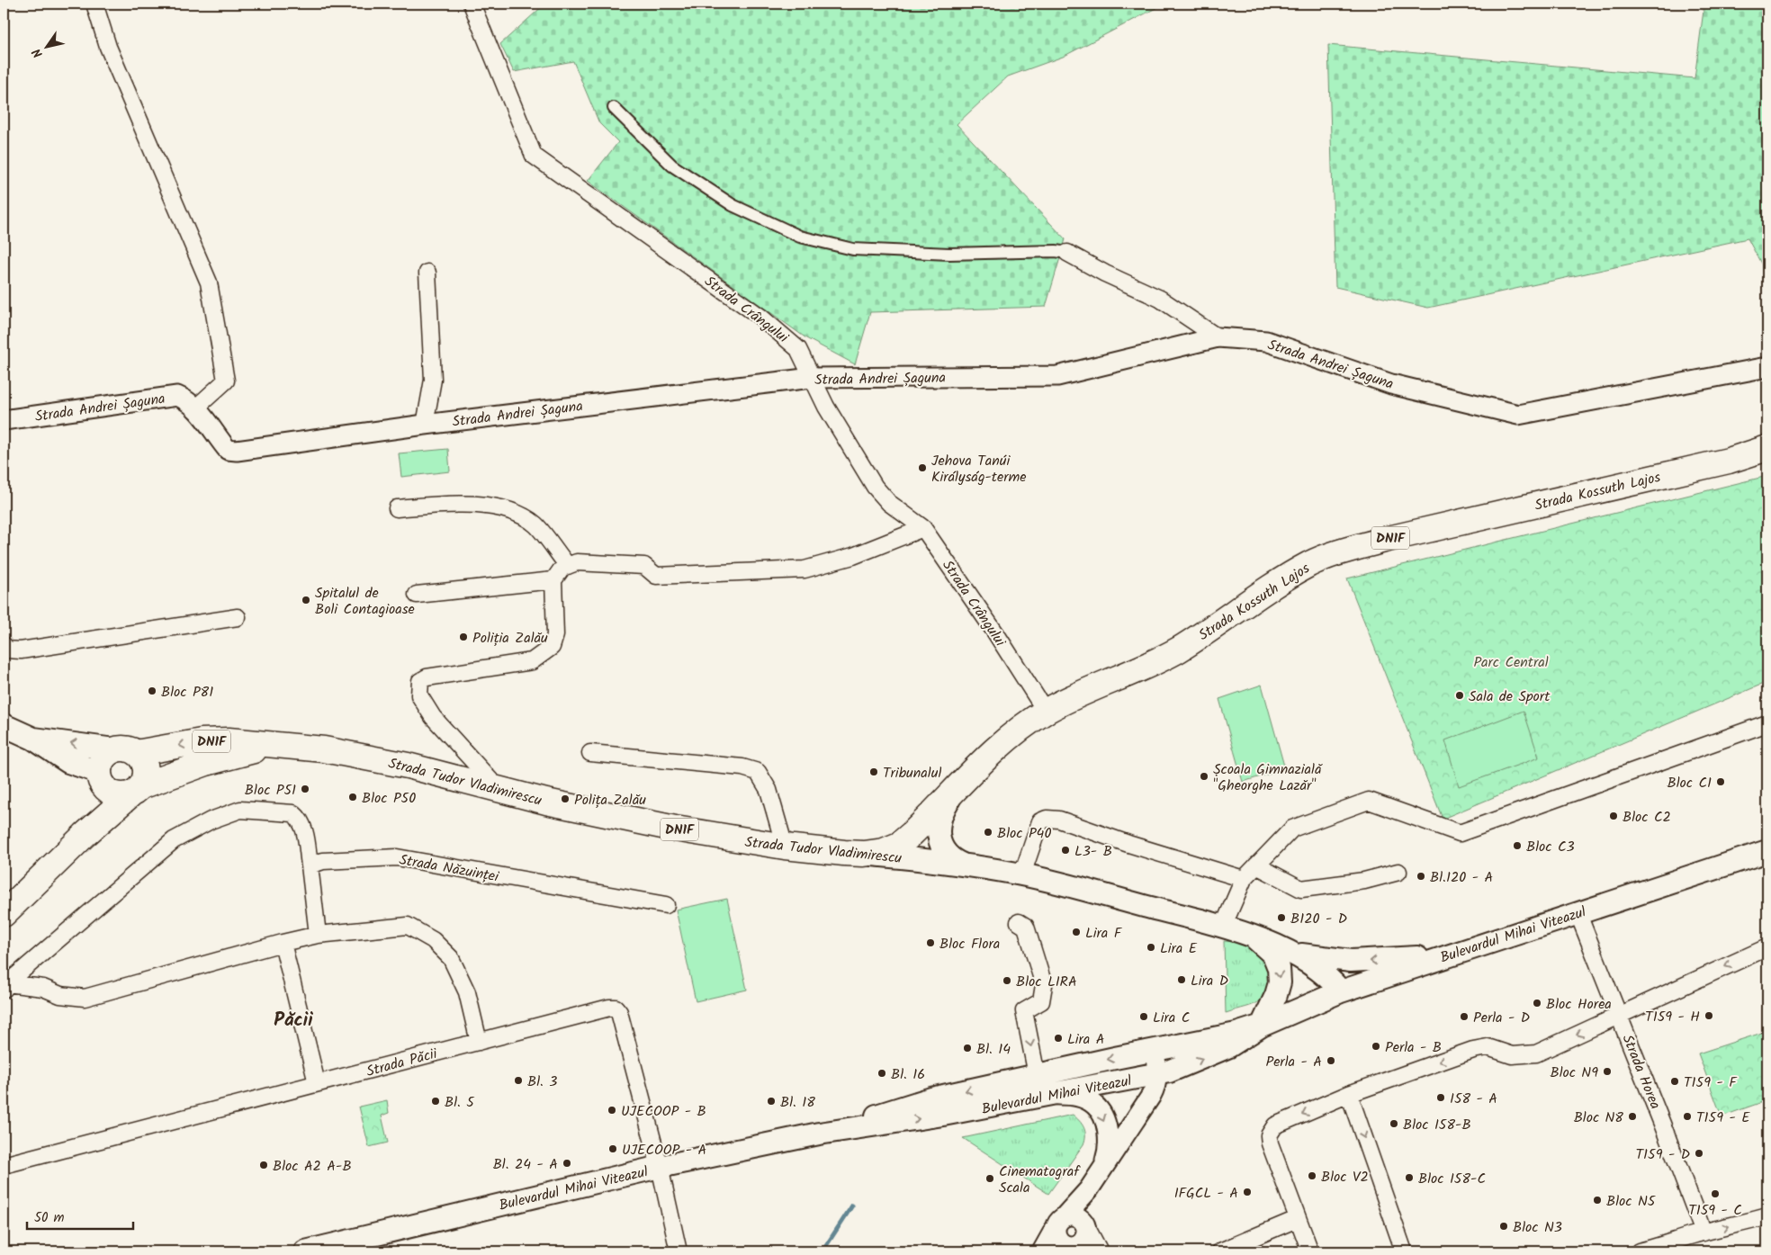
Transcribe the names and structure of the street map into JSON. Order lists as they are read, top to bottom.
{
  "streets": {
    "main road": [
      "Strada Kossuth Lajos",
      "DN1F",
      "Strada Tudor Vladimirescu",
      "Bulevardul Mihai Viteazul"
    ],
    "street": [
      "Strada Crângului",
      "Strada Andrei Șaguna",
      "Strada Năzuinței",
      "Strada Păcii",
      "Strada Horea"
    ]
  },
  "crossings": [
    ["Strada Crângului", "Strada Andrei Șaguna"],
    ["Strada Crângului", "Strada Kossuth Lajos"],
    ["Strada Kossuth Lajos", "Strada Tudor Vladimirescu"],
    ["Strada Tudor Vladimirescu", "Bulevardul Mihai Viteazul"],
    ["Bulevardul Mihai Viteazul", "Strada Păcii"],
    ["Bulevardul Mihai Viteazul", "Strada Horea"]
  ],
  "districts": ["Păcii"],
  "parks": ["Parc Central"],
  "places": [
    "Jehova Tanúi Királyság-terme",
    "Spitalul de Boli Contagioase",
    "Poliția Zalău",
    "Bloc P81",
    "Sala de Sport",
    "Tribunalul",
    "Școala Gimnazială \"Gheorghe Lazăr\"",
    "Bloc C1",
    "Bloc P51",
    "Bloc P50",
    "Polița Zalău",
    "Bloc C2",
    "Bloc P40",
    "Bloc C3",
    "L3- B",
    "Bl.120 - A",
    "B120 - D",
    "Lira F",
    "Bloc Flora",
    "Lira E",
    "Lira D",
    "Bloc LIRA",
    "Bloc Horea",
    "T159 - H",
    "Lira C",
    "Perla - D",
    "Lira A",
    "Perla - B",
    "Bl. 14",
    "Perla - A",
    "Bloc N9",
    "Bl. 16",
    "Bl. 3",
    "T159 - F",
    "I58 - A",
    "Bl. 5",
    "Bl. 18",
    "UJECOOP - B",
    "Bloc N8",
    "T159 - E",
    "Bloc I58-B",
    "UJECOOP - A",
    "T159 - D",
    "Bl. 24 - A",
    "Bloc A2 A-B",
    "Bloc V2",
    "Bloc I58-C",
    "Cinematograf Scala",
    "IFGCL - A",
    "T159 - C",
    "Bloc N5",
    "Bloc N3"
  ],
  "scale_bar": "50 m",
  "north": "bottom left"
}
